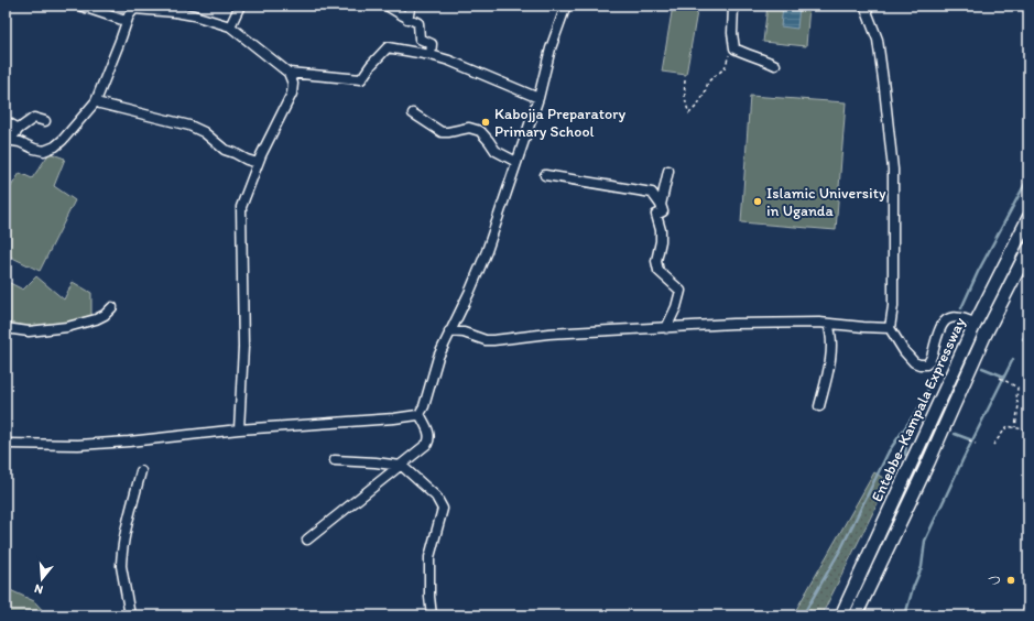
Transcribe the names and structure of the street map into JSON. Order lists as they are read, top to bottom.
{
  "streets": {
    "highway": ["Entebbe–Kampala Expressway"]
  },
  "places": ["Kabojja Preparatory Primary School", "Islamic University in Uganda", "つ"],
  "north": "bottom"
}
